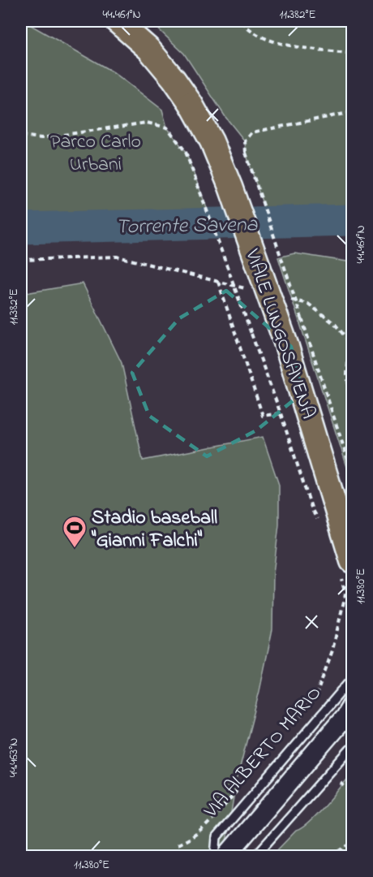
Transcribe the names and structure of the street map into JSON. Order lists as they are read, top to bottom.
{
  "streets": {
    "main road": ["VIALE LUNGOSAVENA"],
    "street": ["VIA ALBERTO MARIO"]
  },
  "water": ["Torrente Savena"],
  "parks": ["Parco Carlo Urbani"],
  "places": {
    "sports": ["Stadio baseball \"Gianni Falchi\""]
  },
  "coordinates": [
    "44.461°N",
    "11.382°E",
    "11.380°E",
    "44.463°N"
  ]
}
